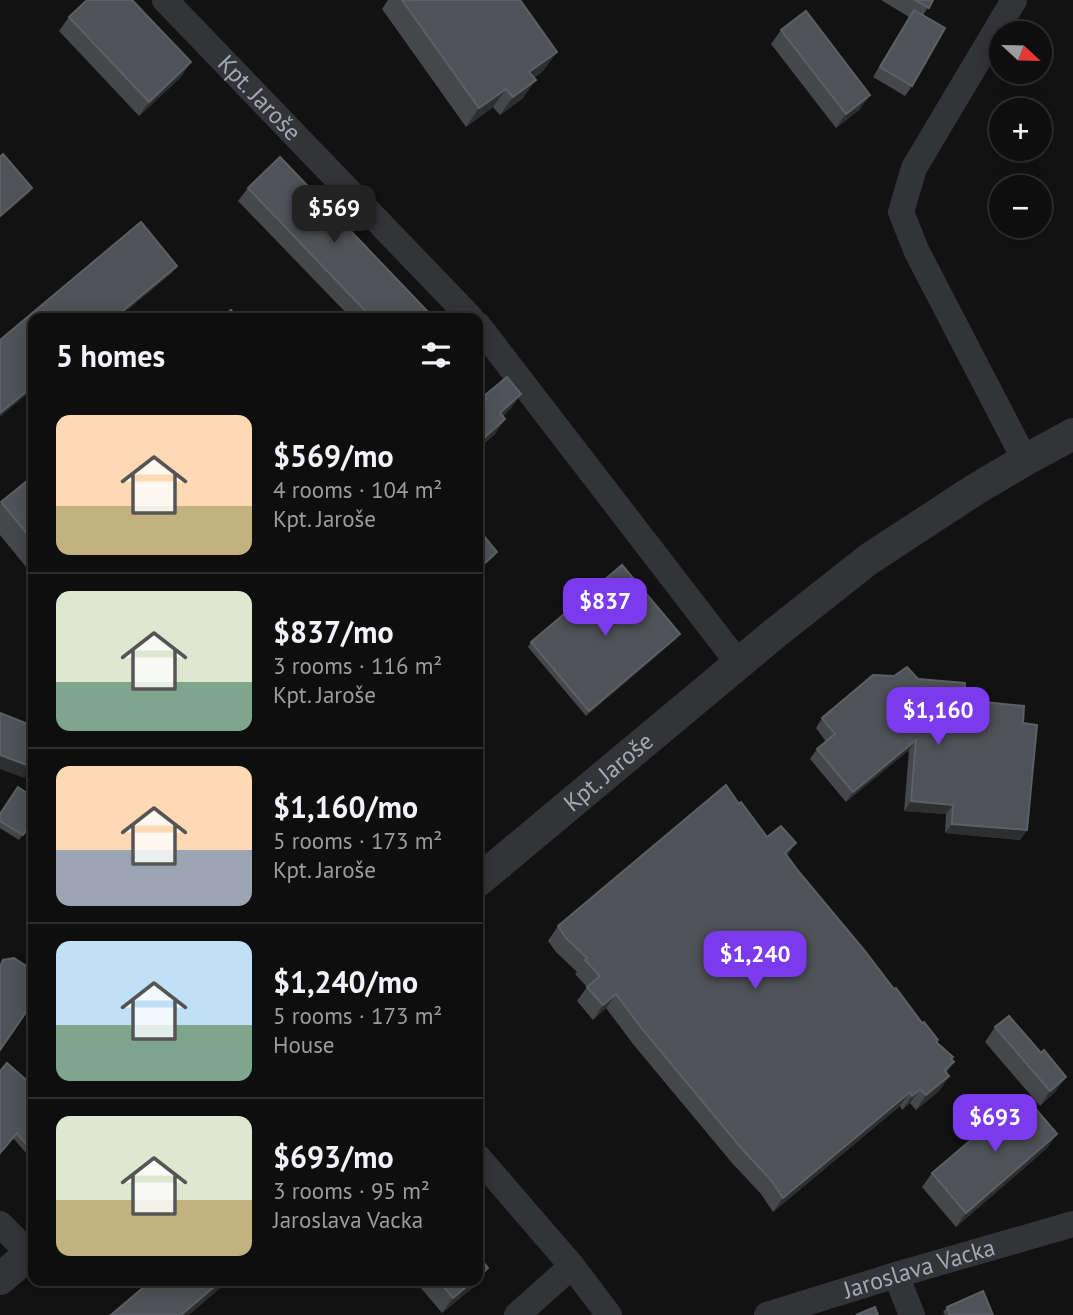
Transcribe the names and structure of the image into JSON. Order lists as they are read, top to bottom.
{
  "streets": {
    "street": ["Kpt. Jaroše", "Jaroslava Vacka"]
  },
  "north": "right",
  "page": {
    "map_buttons": ["+", "−"],
    "price": [
      "$569",
      "$837",
      "$1,160",
      "$1,240",
      "$693"
    ],
    "heading": "5 homes",
    "list": [
      {
        "name": "$569/mo",
        "note": "4 rooms · 104 m² · Kpt. Jaroše"
      },
      {
        "name": "$837/mo",
        "note": "3 rooms · 116 m² · Kpt. Jaroše"
      },
      {
        "name": "$1,160/mo",
        "note": "5 rooms · 173 m² · Kpt. Jaroše"
      },
      {
        "name": "$1,240/mo",
        "note": "5 rooms · 173 m² · House"
      },
      {
        "name": "$693/mo",
        "note": "3 rooms · 95 m² · Jaroslava Vacka"
      }
    ]
  }
}
